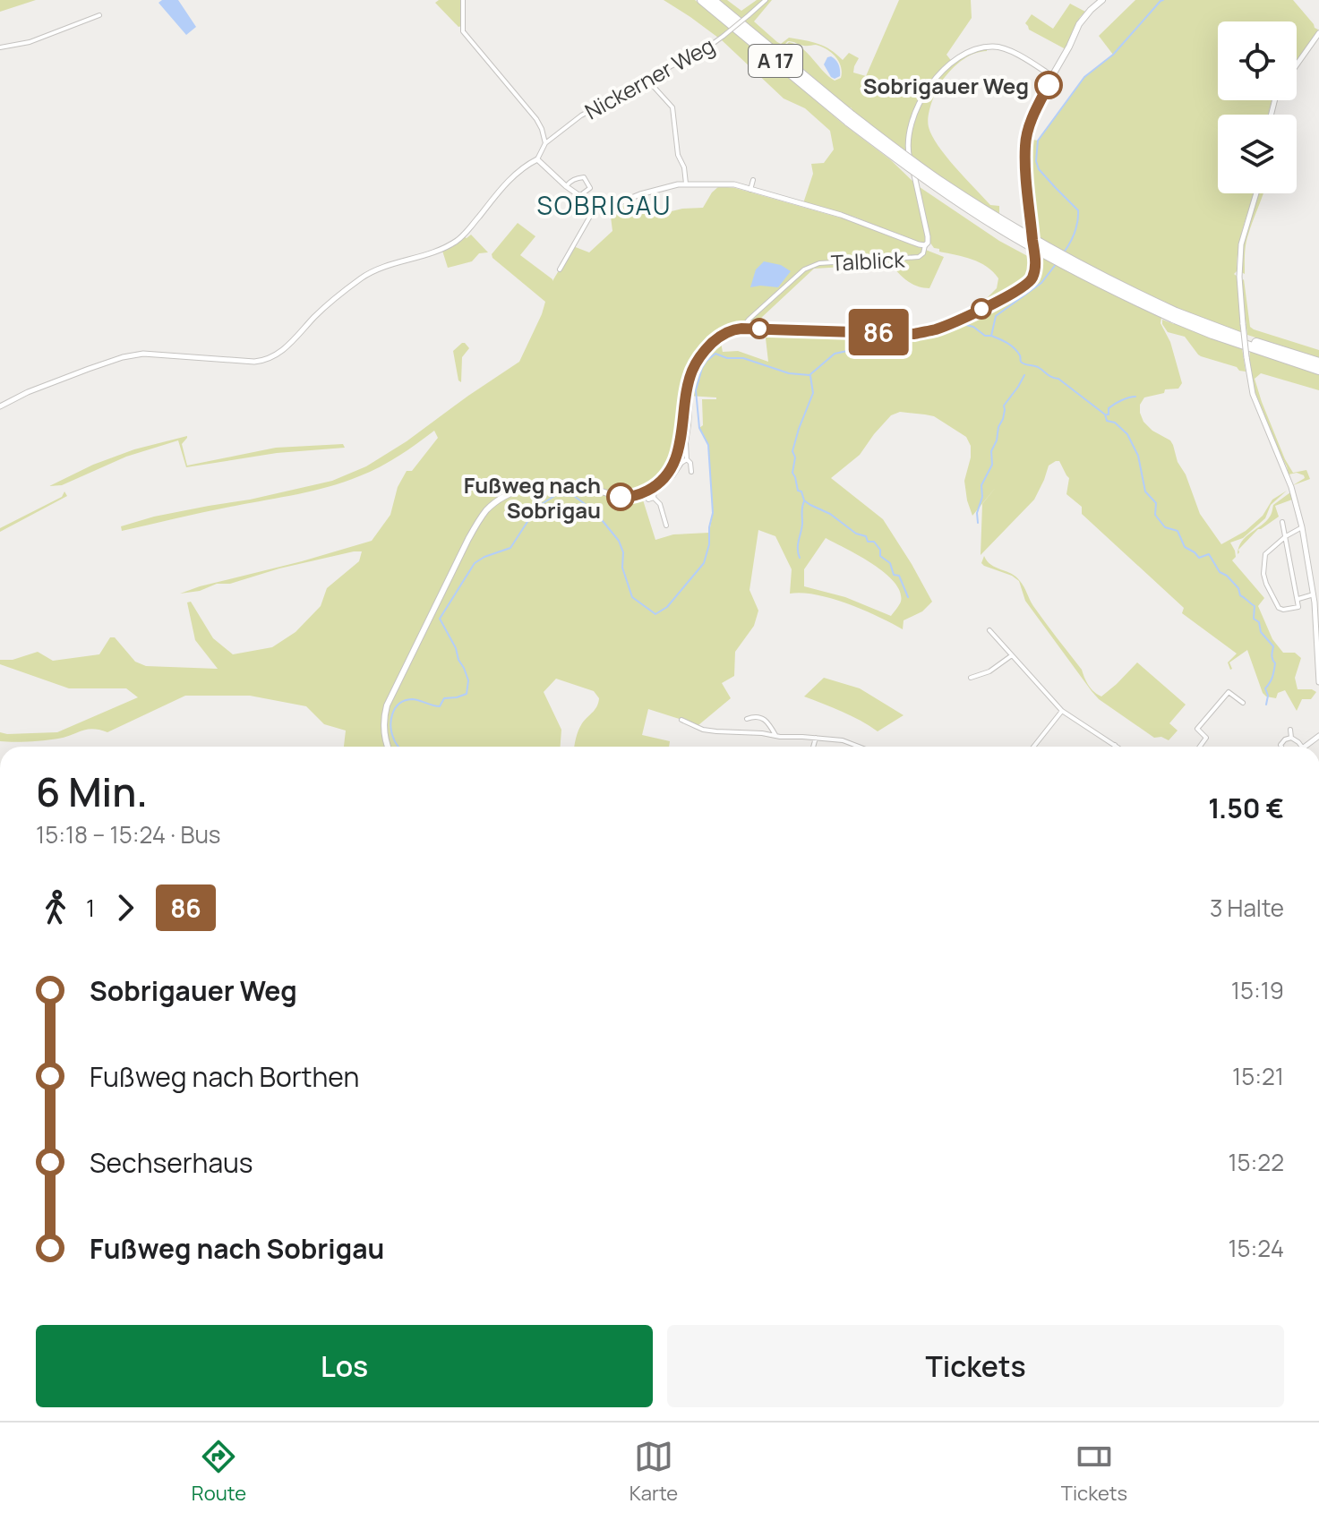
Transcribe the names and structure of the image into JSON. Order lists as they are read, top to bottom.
{
  "streets": {
    "highway": ["A 17"],
    "street": ["Nickerner Weg", "Talblick"]
  },
  "districts": ["SOBRIGAU"],
  "places": ["Sobrigauer Weg", "Fußweg nach Sobrigau"],
  "lines": ["bus line 86"],
  "page": {
    "on_map": "86",
    "heading": ["6 Min.", "15:18 – 15:24 · Bus", "1.50 €"],
    "legs": ["1", "86", "3 Halte"],
    "list": [
      {
        "name": "Sobrigauer Weg",
        "value": "15:19"
      },
      {
        "name": "Fußweg nach Borthen",
        "value": "15:21"
      },
      {
        "name": "Sechserhaus",
        "value": "15:22"
      },
      {
        "name": "Fußweg nach Sobrigau",
        "value": "15:24"
      }
    ],
    "buttons": ["Los", "Tickets"],
    "tabs": ["Route", "Karte", "Tickets"]
  }
}
